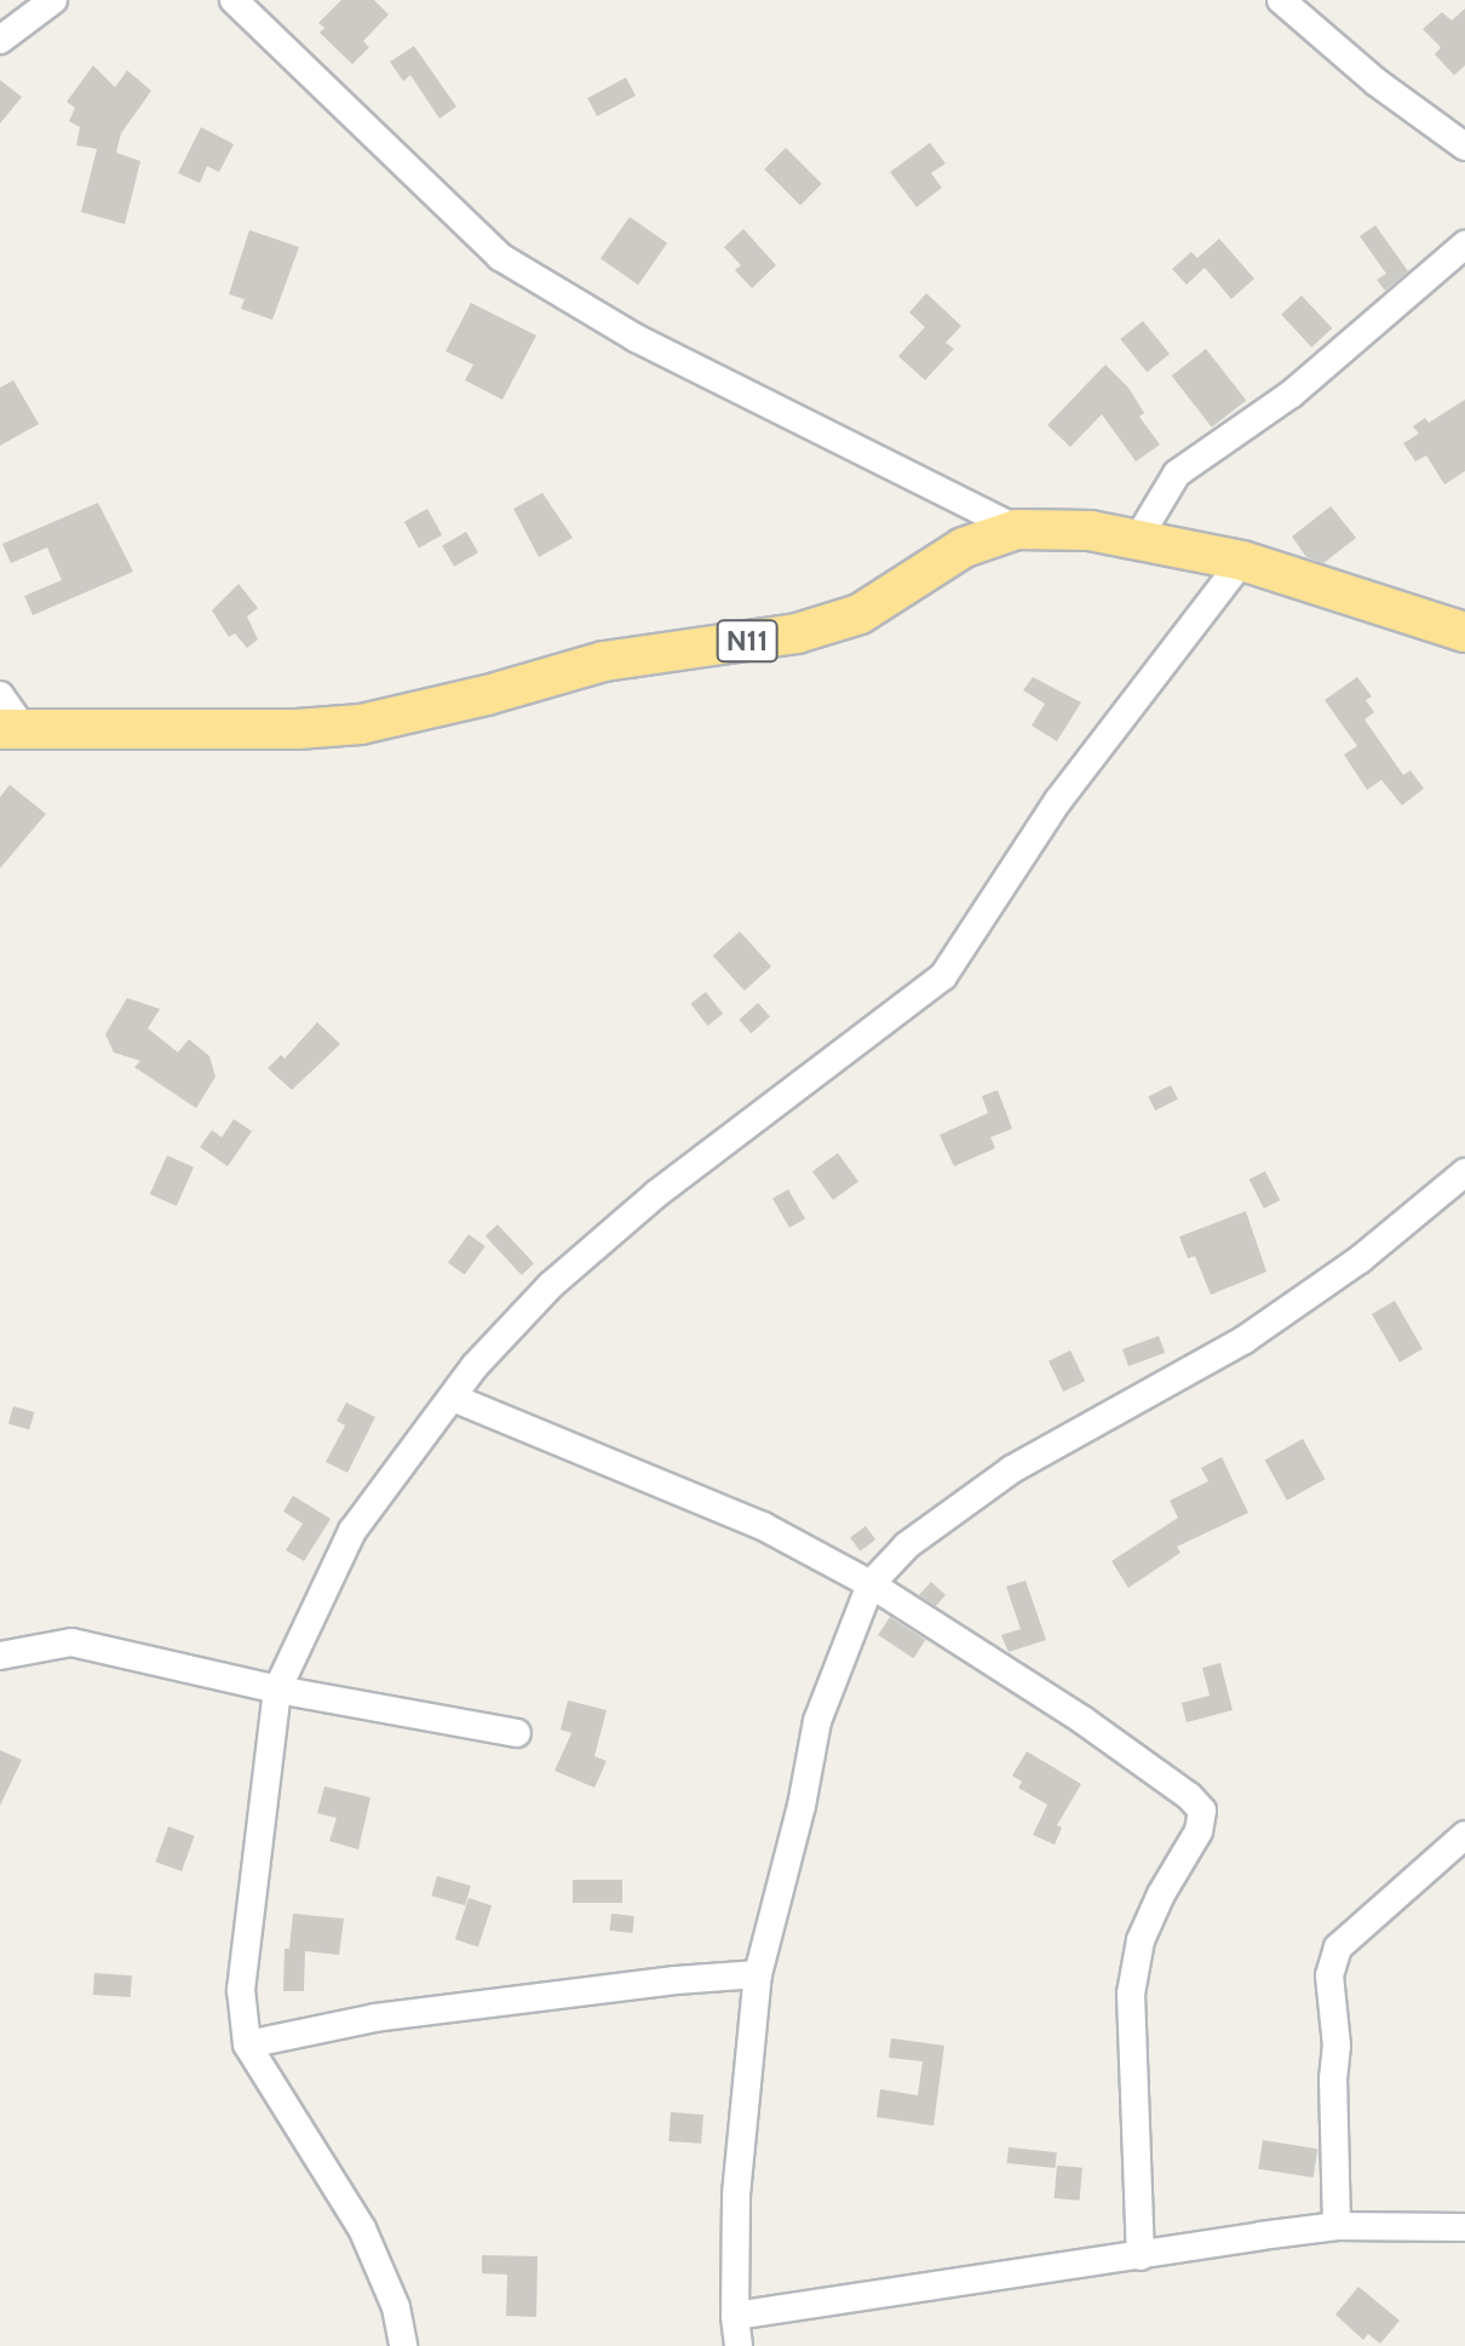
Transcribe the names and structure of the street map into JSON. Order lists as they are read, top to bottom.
{
  "streets": {
    "highway": ["N11"]
  }
}
